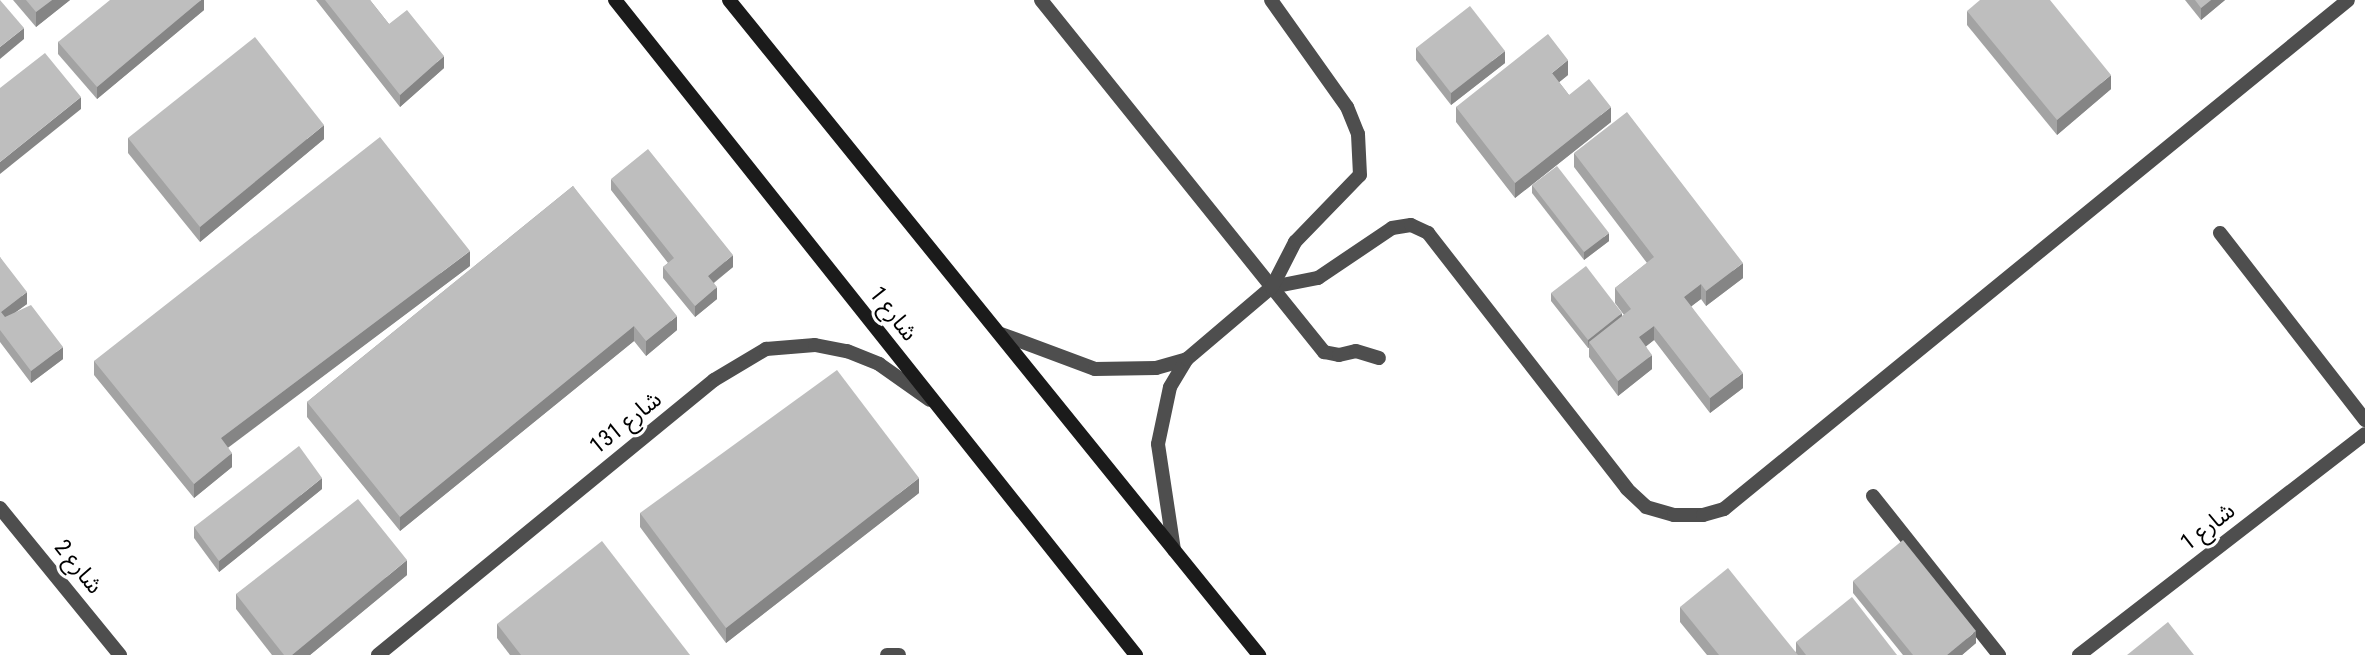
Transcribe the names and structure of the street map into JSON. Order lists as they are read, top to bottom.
{
  "streets": {
    "street": ["شارع 1", "شارع 131", "شارع 2"]
  },
  "crossings": [
    ["شارع 1", "شارع 131"]
  ]
}
